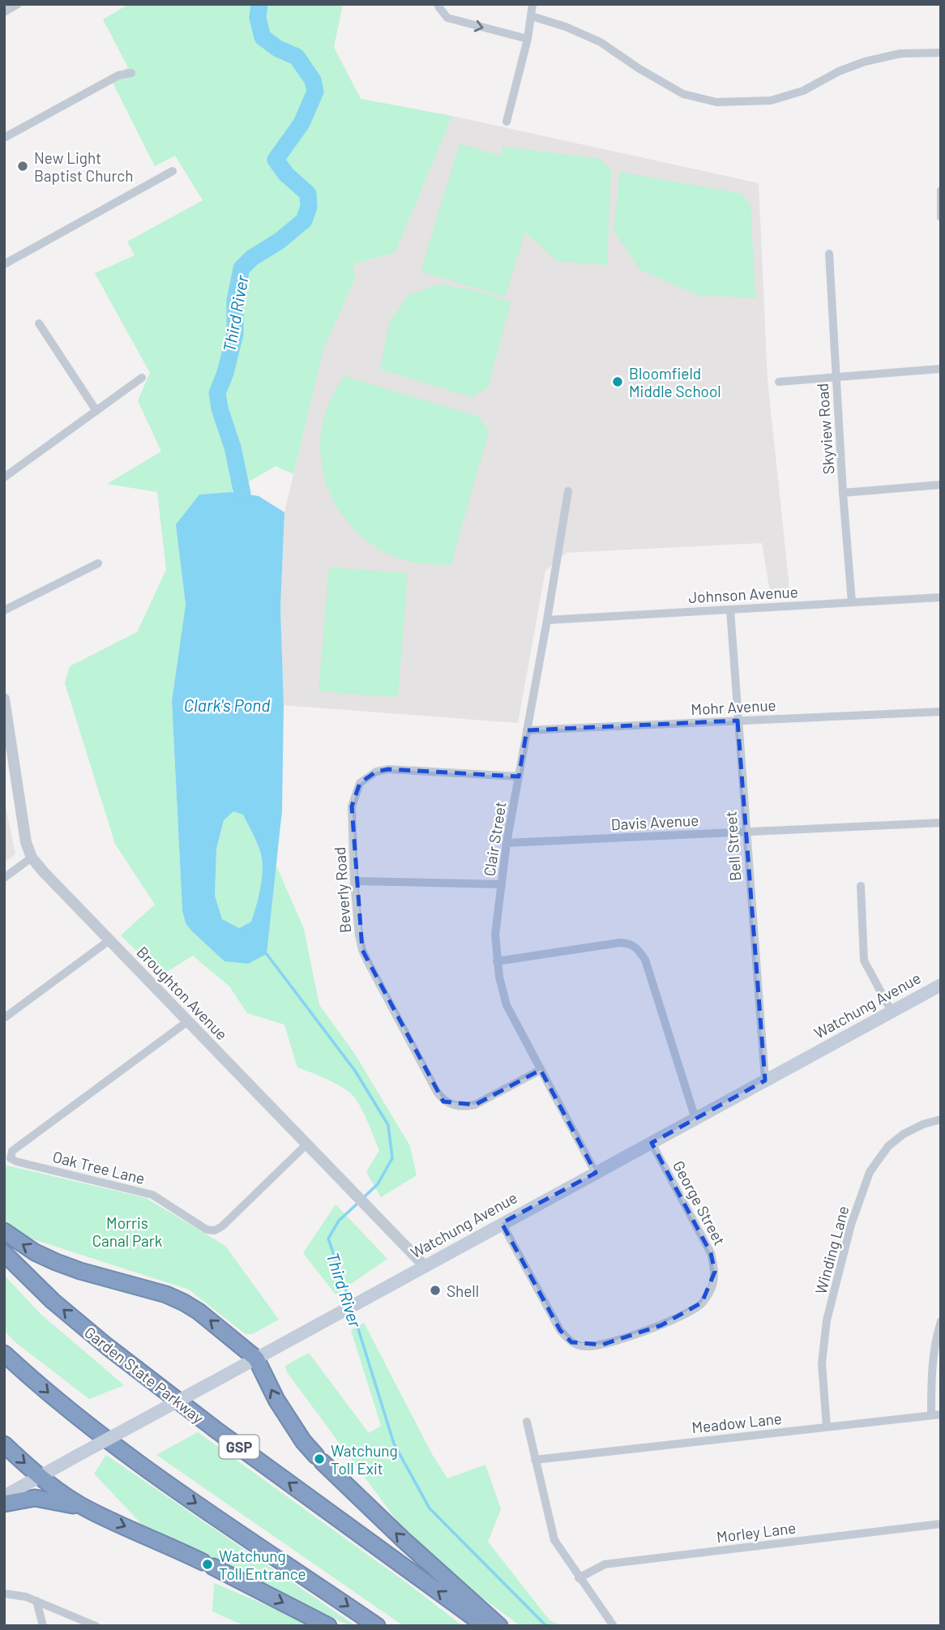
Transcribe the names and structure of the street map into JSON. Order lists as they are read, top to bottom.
{
  "streets": {
    "highway": ["Garden State Parkway", "GSP"],
    "main road": ["Watchung Avenue"],
    "street": [
      "Skyview Road",
      "Johnson Avenue",
      "Mohr Avenue",
      "Davis Avenue",
      "Clair Street",
      "Bell Street",
      "Beverly Road",
      "Broughton Avenue",
      "Oak Tree Lane",
      "George Street",
      "Winding Lane",
      "Meadow Lane",
      "Morley Lane"
    ]
  },
  "crossings": [
    ["Skyview Road", "Johnson Avenue"],
    ["Johnson Avenue", "Clair Street"],
    ["Johnson Avenue", "Bell Street"],
    ["Mohr Avenue", "Clair Street"],
    ["Mohr Avenue", "Bell Street"],
    ["Davis Avenue", "Clair Street"],
    ["Davis Avenue", "Bell Street"],
    ["Clair Street", "Beverly Road"],
    ["Clair Street", "Watchung Avenue"],
    ["Bell Street", "Watchung Avenue"],
    ["Broughton Avenue", "Watchung Avenue"],
    ["Broughton Avenue", "Oak Tree Lane"],
    ["Watchung Avenue", "George Street"],
    ["Winding Lane", "Meadow Lane"]
  ],
  "water": ["Third River", "Clark's Pond"],
  "parks": ["Morris Canal Park"],
  "places": [
    "New Light Baptist Church",
    "Bloomfield Middle School",
    "Shell",
    "Watchung Toll Exit",
    "Watchung Toll Entrance"
  ]
}
